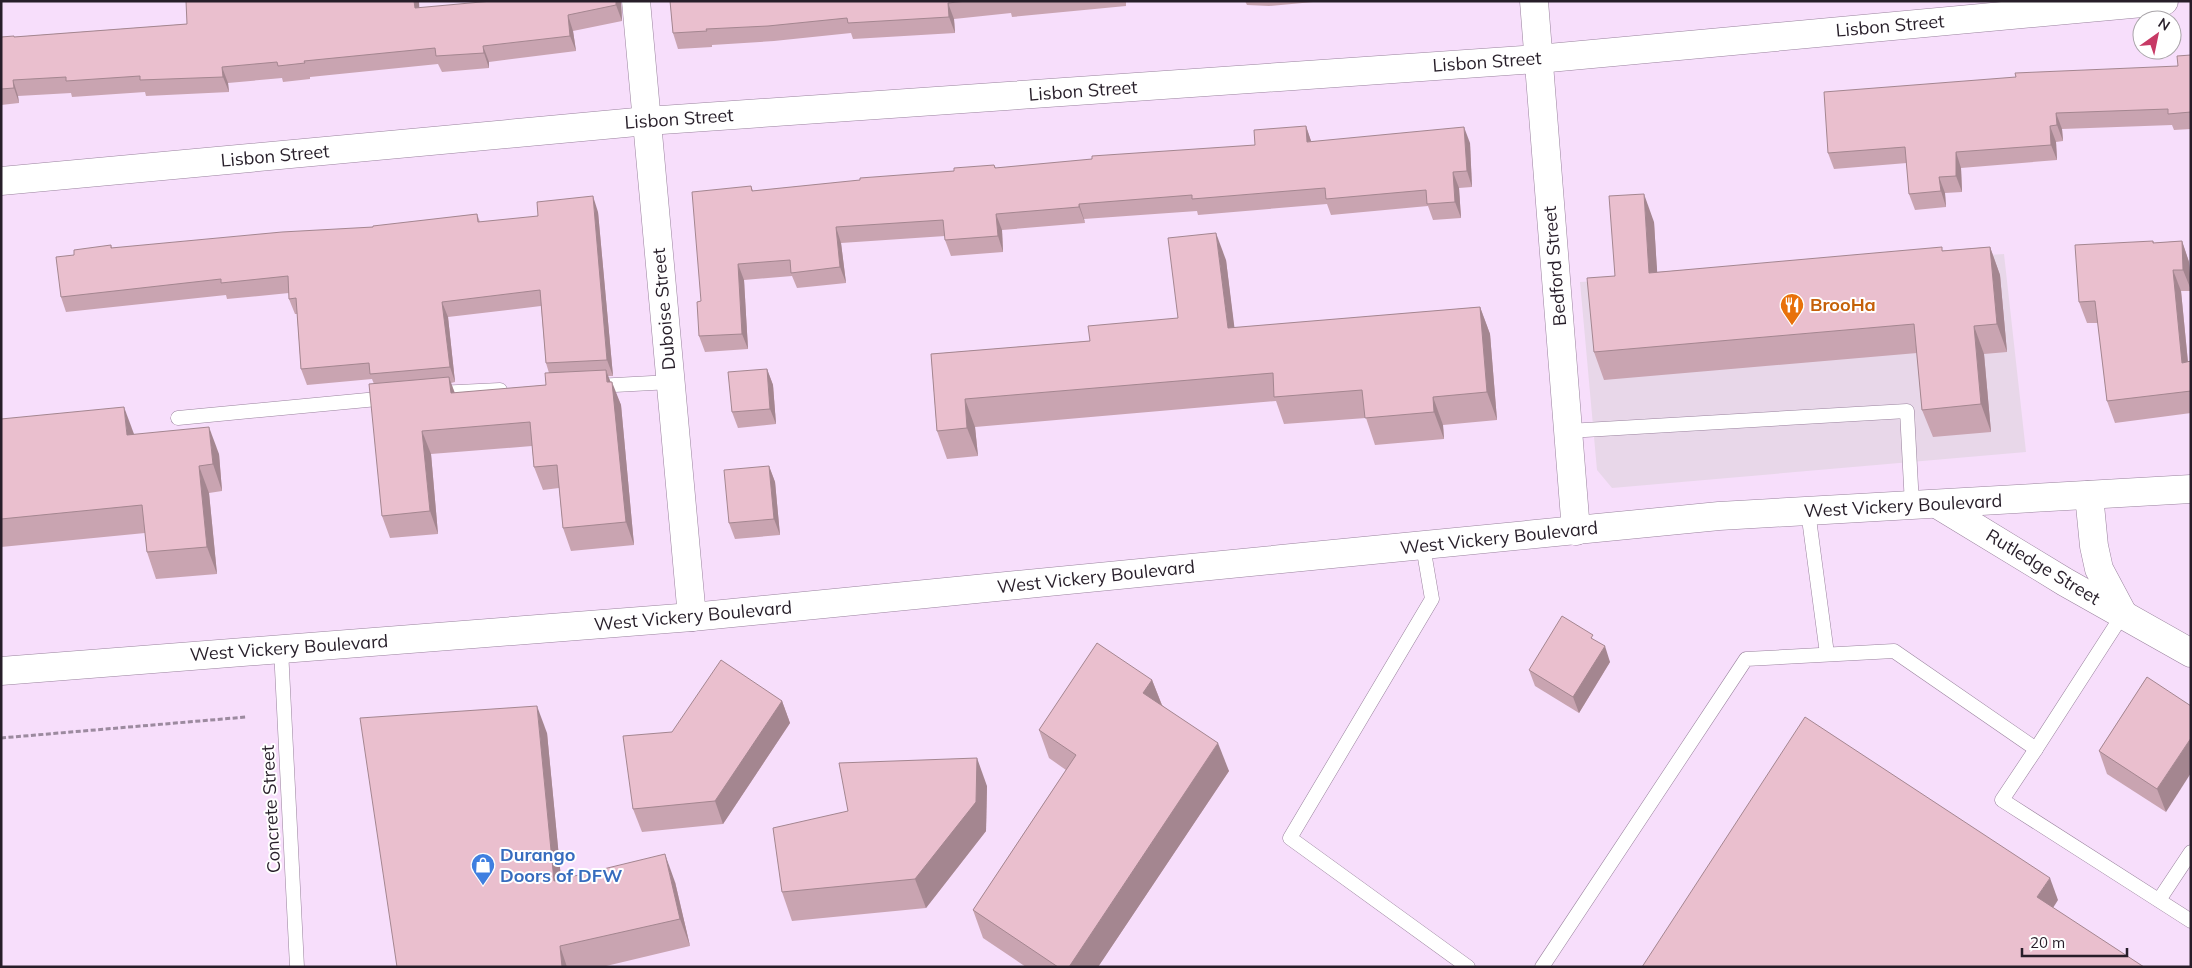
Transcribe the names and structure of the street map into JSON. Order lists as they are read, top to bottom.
{
  "streets": {
    "street": [
      "Lisbon Street",
      "Bedford Street",
      "Duboise Street",
      "West Vickery Boulevard",
      "Rutledge Street"
    ],
    "lane": ["Concrete Street"]
  },
  "crossings": [
    ["Lisbon Street", "Bedford Street"],
    ["Lisbon Street", "Duboise Street"],
    ["Bedford Street", "West Vickery Boulevard"],
    ["Duboise Street", "West Vickery Boulevard"],
    ["West Vickery Boulevard", "Rutledge Street"],
    ["West Vickery Boulevard", "Concrete Street"]
  ],
  "places": {
    "restaurant": ["BrooHa"],
    "shop": ["Durango Doors of DFW"]
  },
  "scale_bar": "20 m",
  "north": "top right"
}
